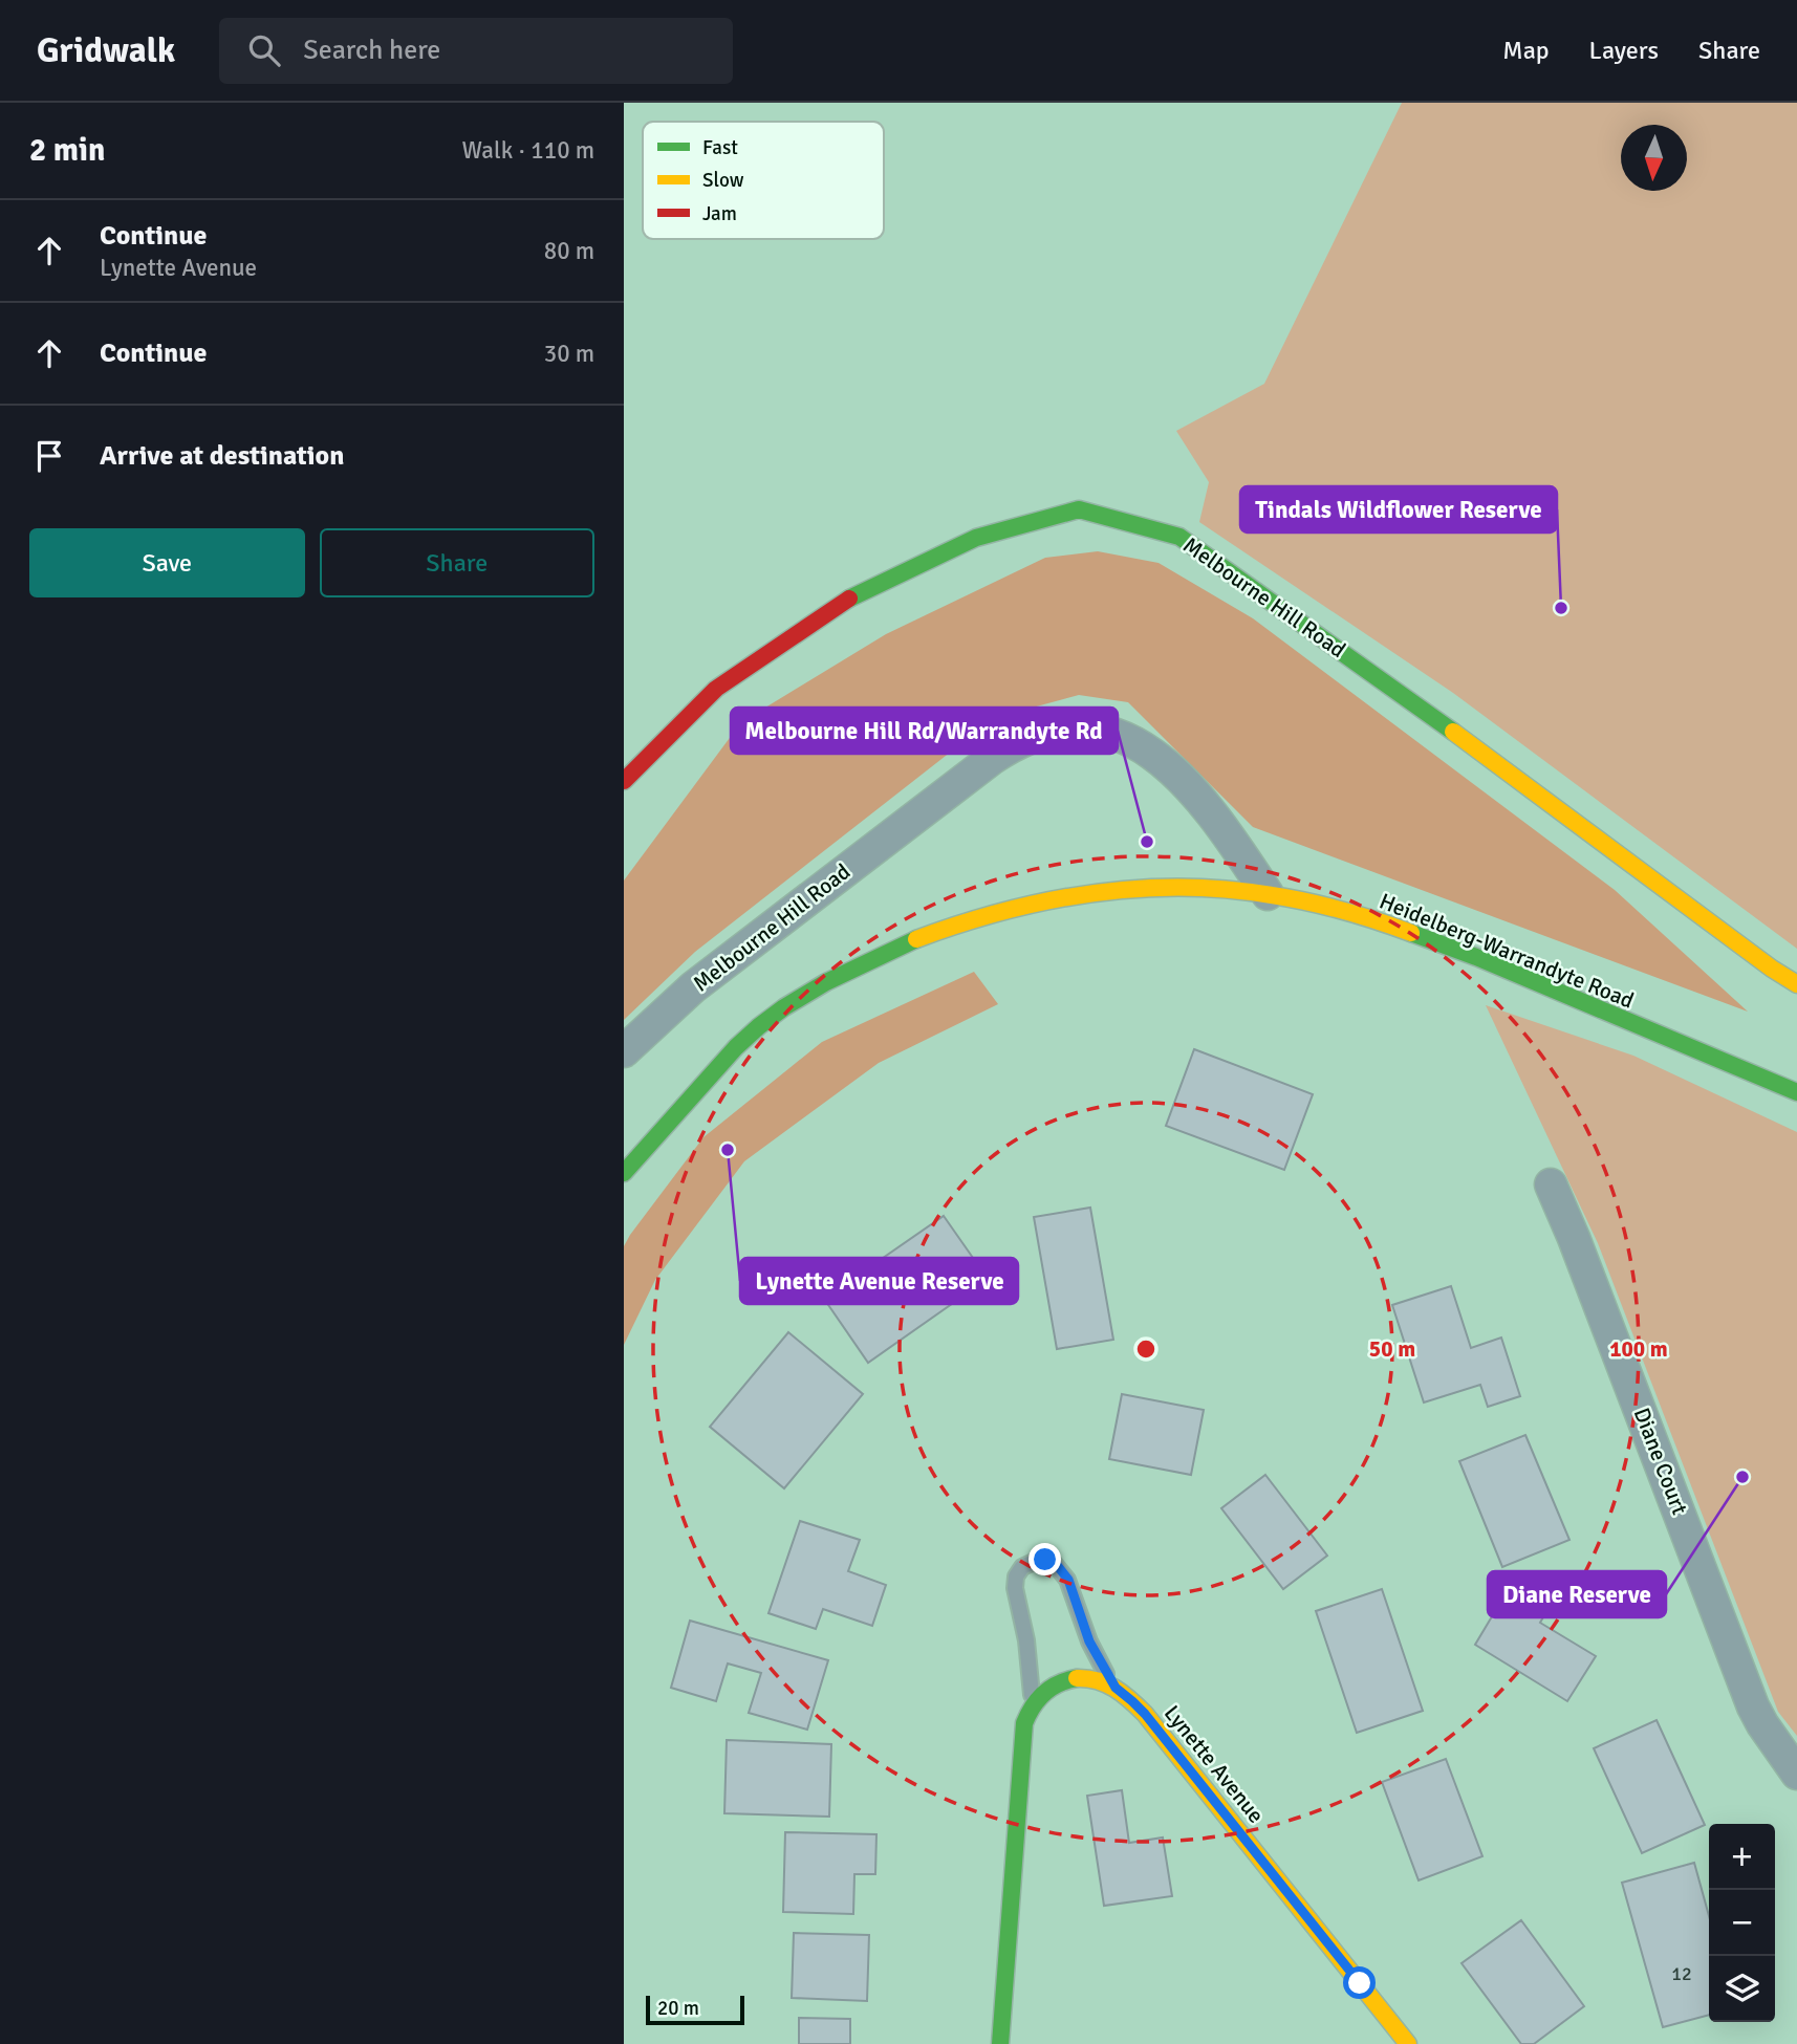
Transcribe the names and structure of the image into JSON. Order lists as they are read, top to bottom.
{
  "streets": {
    "street": [
      "Melbourne Hill Road",
      "Heidelberg-Warrandyte Road",
      "Diane Court",
      "Lynette Avenue"
    ]
  },
  "crossings": [
    ["Melbourne Hill Road", "Heidelberg-Warrandyte Road"]
  ],
  "places": [
    "Tindals Wildflower Reserve",
    "Melbourne Hill Rd/Warrandyte Rd",
    "Lynette Avenue Reserve",
    "Diane Reserve"
  ],
  "house_numbers": ["12"],
  "legend": ["Fast", "Slow", "Jam"],
  "scale_bar": "20 m",
  "north": "bottom",
  "page": {
    "header": "Gridwalk",
    "search": "Search here",
    "nav": ["Map", "Layers", "Share"],
    "heading": ["2 min", "Walk · 110 m"],
    "list": [
      ["Continue", "Lynette Avenue", "80 m"],
      ["Continue", "30 m"],
      "Arrive at destination"
    ],
    "buttons": ["Save", "Share"],
    "map_buttons": ["+", "−"],
    "scale": "20 m"
  },
  "rings": ["50 m", "100 m"]
}
